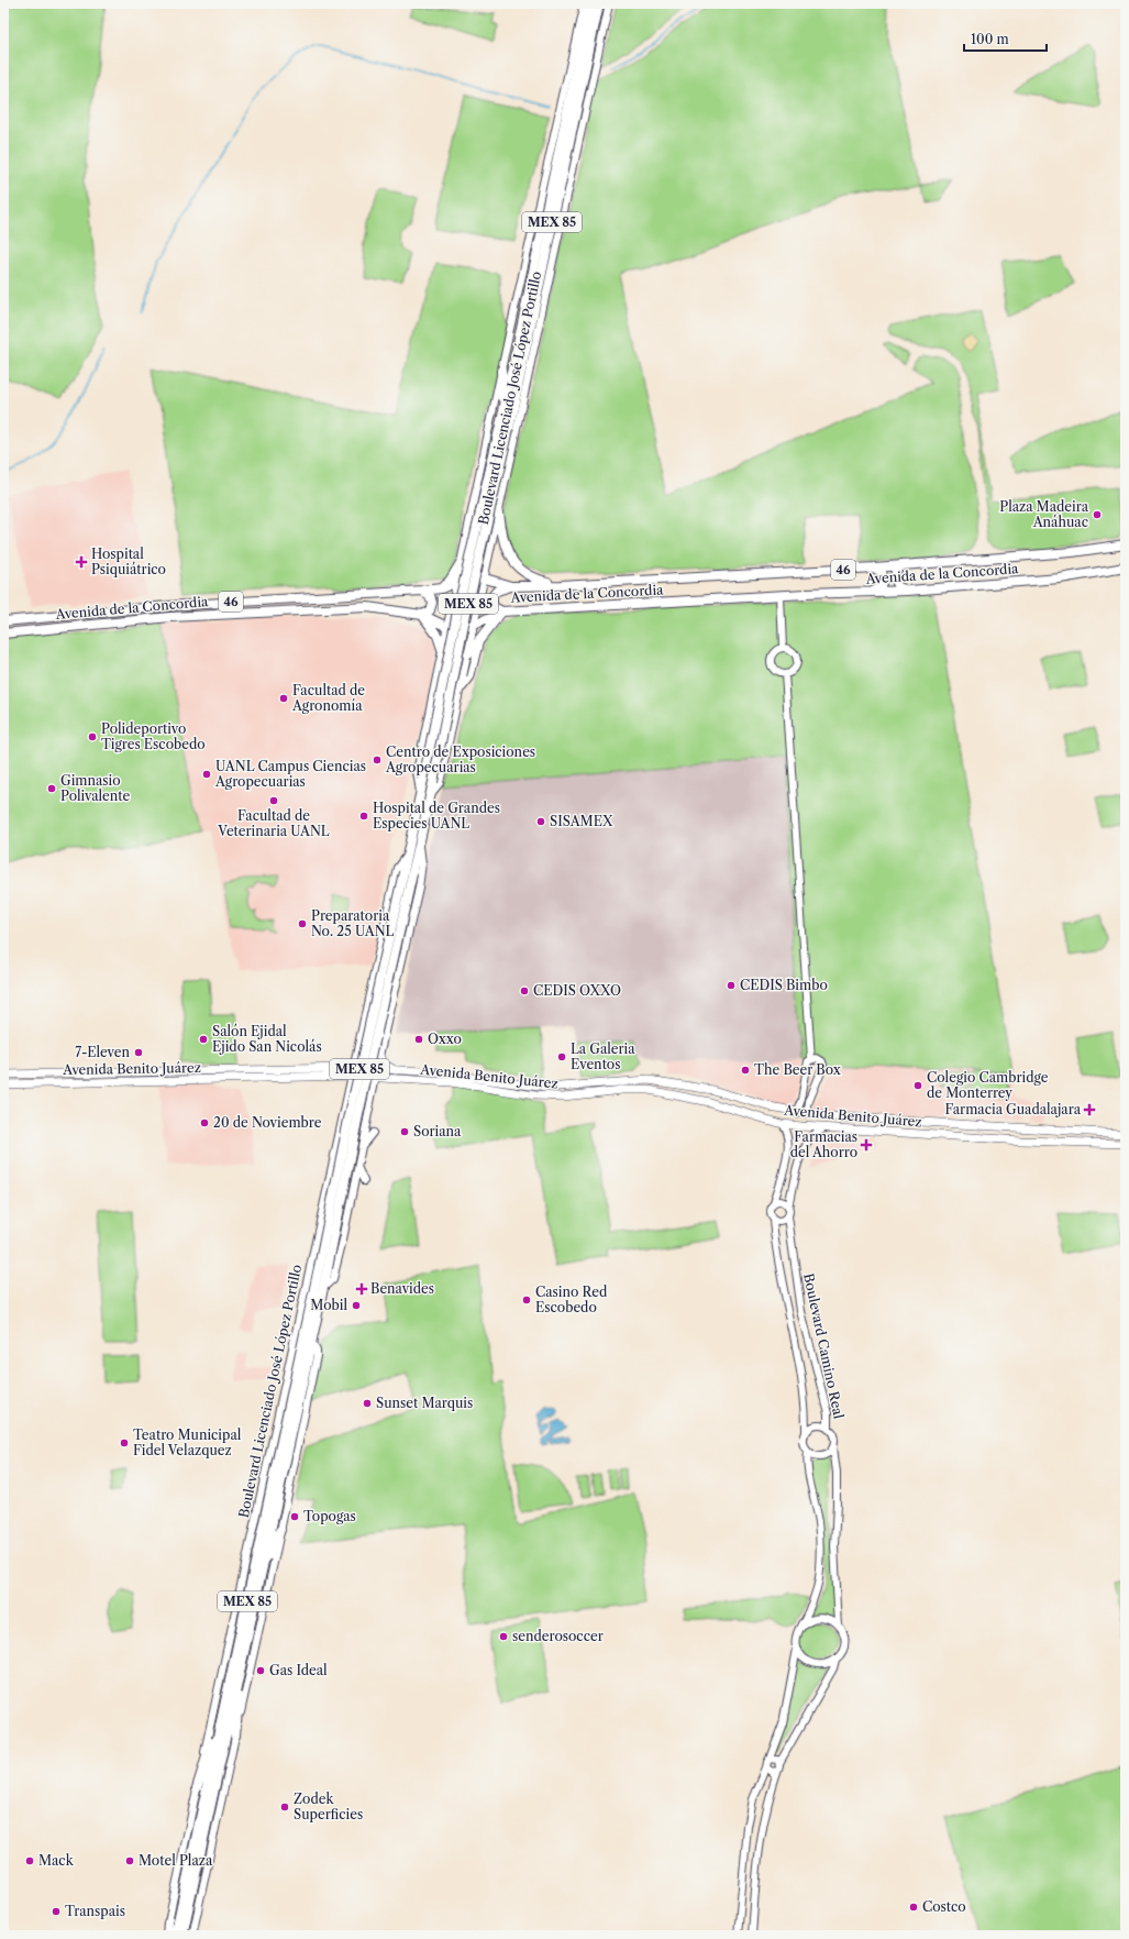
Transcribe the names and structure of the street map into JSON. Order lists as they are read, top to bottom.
{
  "streets": {
    "main road": [
      "MEX 85",
      "Boulevard Licenciado José López Portillo",
      "46",
      "Avenida de la Concordia",
      "Avenida Benito Juárez"
    ],
    "street": ["Boulevard Camino Real"]
  },
  "crossings": [
    ["Boulevard Licenciado José López Portillo", "Avenida de la Concordia"],
    ["Boulevard Licenciado José López Portillo", "Avenida Benito Juárez"]
  ],
  "places": {
    "other": [
      "Plaza Madeira Anáhuac",
      "Facultad de Agronomía",
      "Polideportivo Tigres Escobedo",
      "Centro de Exposiciones Agropecuarias",
      "UANL Campus Ciencias Agropecuarias",
      "Gimnasio Polivalente",
      "Facultad de Veterinaria UANL",
      "Hospital de Grandes Especies UANL",
      "SISAMEX",
      "Preparatoria No. 25 UANL",
      "CEDIS Bimbo",
      "CEDIS OXXO",
      "Salón Ejidal Ejido San Nicolás",
      "Oxxo",
      "7-Eleven",
      "La Galeria Eventos",
      "The Beer Box",
      "Colegio Cambridge de Monterrey",
      "20 de Noviembre",
      "Soriana",
      "Casino Red Escobedo",
      "Mobil",
      "Sunset Marquis",
      "Teatro Municipal Fidel Velazquez",
      "Topogas",
      "senderosoccer",
      "Gas Ideal",
      "Zodek Superficies",
      "Mack",
      "Motel Plaza",
      "Costco",
      "Transpais"
    ],
    "health": [
      "Hospital Psiquiátrico",
      "Farmacia Guadalajara",
      "Farmacias del Ahorro",
      "Benavides"
    ]
  },
  "scale_bar": "100 m"
}
